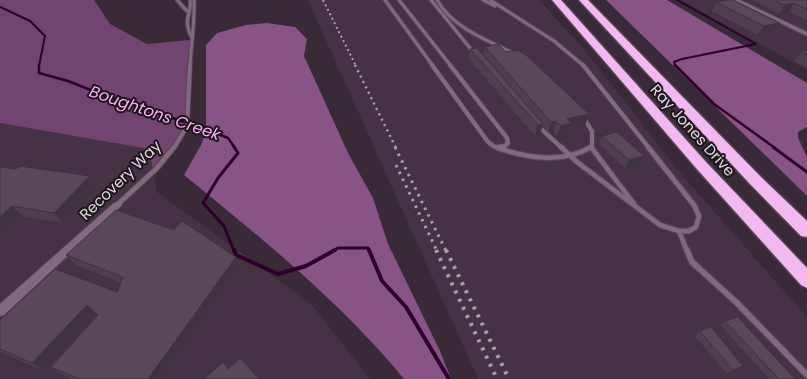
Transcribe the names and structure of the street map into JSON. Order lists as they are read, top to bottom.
{
  "streets": {
    "highway": ["Ray Jones Drive"],
    "street": ["Recovery Way"]
  },
  "water": ["Boughtons Creek"]
}
